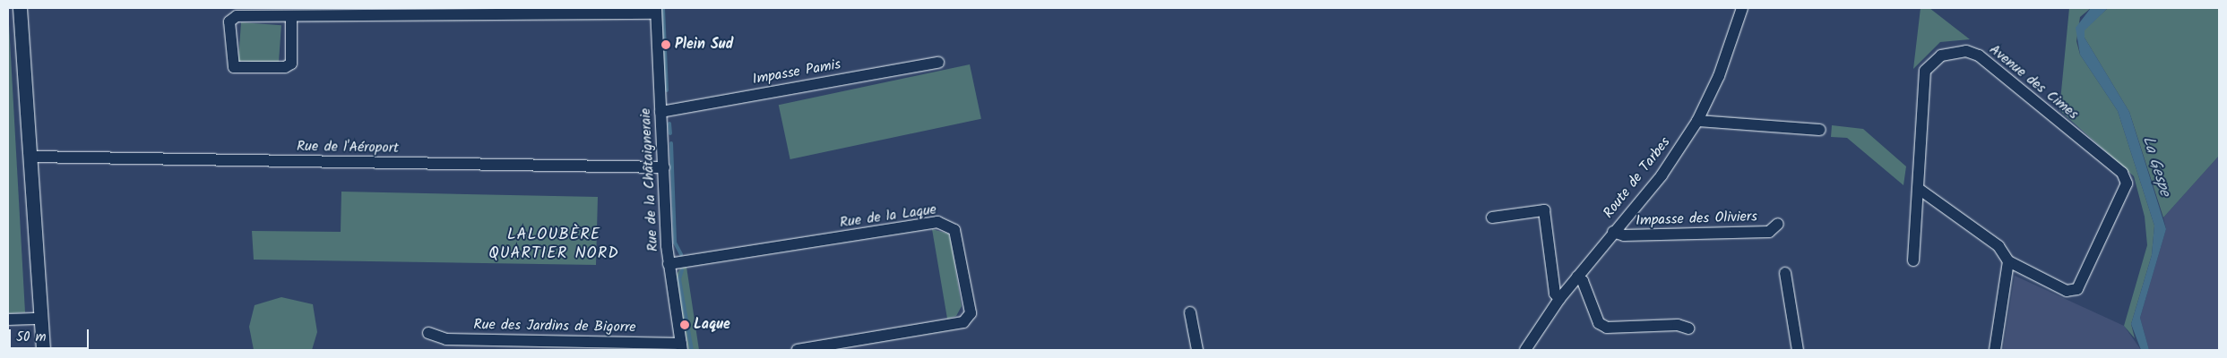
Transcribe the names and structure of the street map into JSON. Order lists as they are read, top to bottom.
{
  "streets": {
    "street": [
      "Impasse Pamis",
      "Avenue des Cimes",
      "Rue de l'Aéroport",
      "Route de Tarbes",
      "Rue de la Châtaigneraie",
      "Rue de la Laque",
      "Impasse des Oliviers",
      "Rue des Jardins de Bigorre"
    ]
  },
  "crossings": [
    ["Impasse Pamis", "Rue de la Châtaigneraie"],
    ["Rue de l'Aéroport", "Rue de la Châtaigneraie"],
    ["Route de Tarbes", "Impasse des Oliviers"],
    ["Rue de la Châtaigneraie", "Rue de la Laque"],
    ["Rue de la Châtaigneraie", "Rue des Jardins de Bigorre"]
  ],
  "districts": ["LALOUBÈRE QUARTIER NORD"],
  "water": ["La Gespe"],
  "places": ["Plein Sud", "Laque"],
  "scale_bar": "50 m"
}
